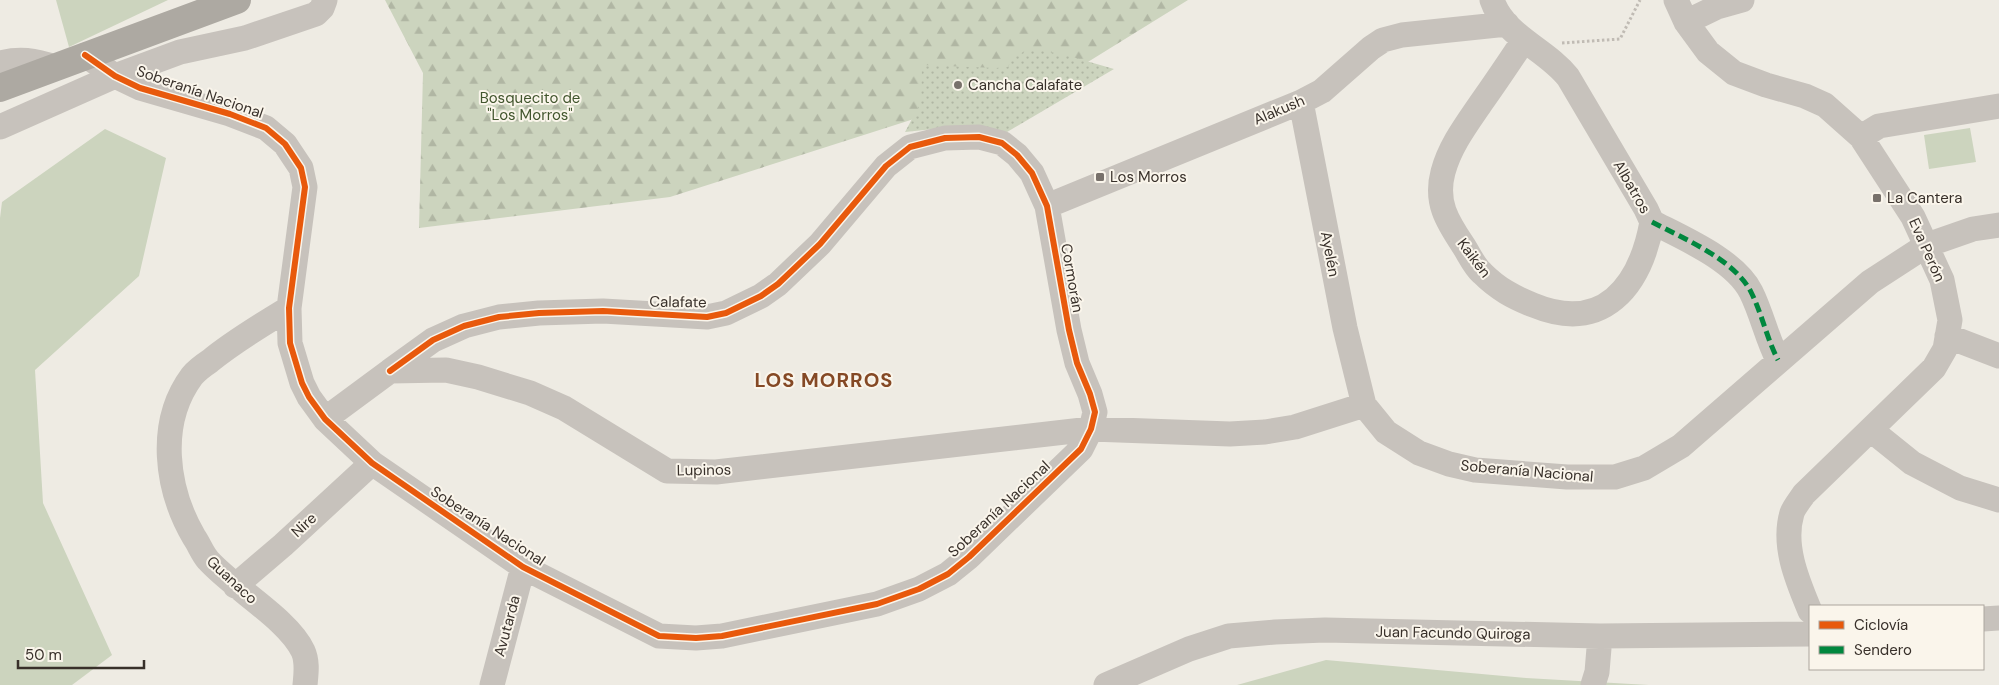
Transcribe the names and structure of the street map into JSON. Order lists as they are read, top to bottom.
{
  "streets": {
    "street": [
      "Soberanía Nacional",
      "Alakush",
      "Albatros",
      "Eva Perón",
      "Ayelén",
      "Kaikén",
      "Cormorán",
      "Calafate",
      "Lupinos",
      "Nire",
      "Guanaco",
      "Avutarda",
      "Juan Facundo Quiroga"
    ]
  },
  "crossings": [
    ["Soberanía Nacional", "Albatros"],
    ["Soberanía Nacional", "Eva Perón"],
    ["Soberanía Nacional", "Ayelén"],
    ["Soberanía Nacional", "Cormorán"],
    ["Soberanía Nacional", "Lupinos"],
    ["Soberanía Nacional", "Nire"],
    ["Soberanía Nacional", "Guanaco"],
    ["Soberanía Nacional", "Avutarda"],
    ["Alakush", "Albatros"],
    ["Alakush", "Ayelén"],
    ["Alakush", "Kaikén"],
    ["Alakush", "Cormorán"],
    ["Albatros", "Kaikén"],
    ["Cormorán", "Calafate"],
    ["Cormorán", "Lupinos"],
    ["Calafate", "Lupinos"],
    ["Nire", "Guanaco"]
  ],
  "districts": ["LOS MORROS"],
  "parks": ["Bosquecito de \"Los Morros\""],
  "places": {
    "other": ["Cancha Calafate"],
    "transit": ["Los Morros", "La Cantera"]
  },
  "legend": ["Ciclovía", "Sendero"],
  "scale_bar": "50 m"
}
